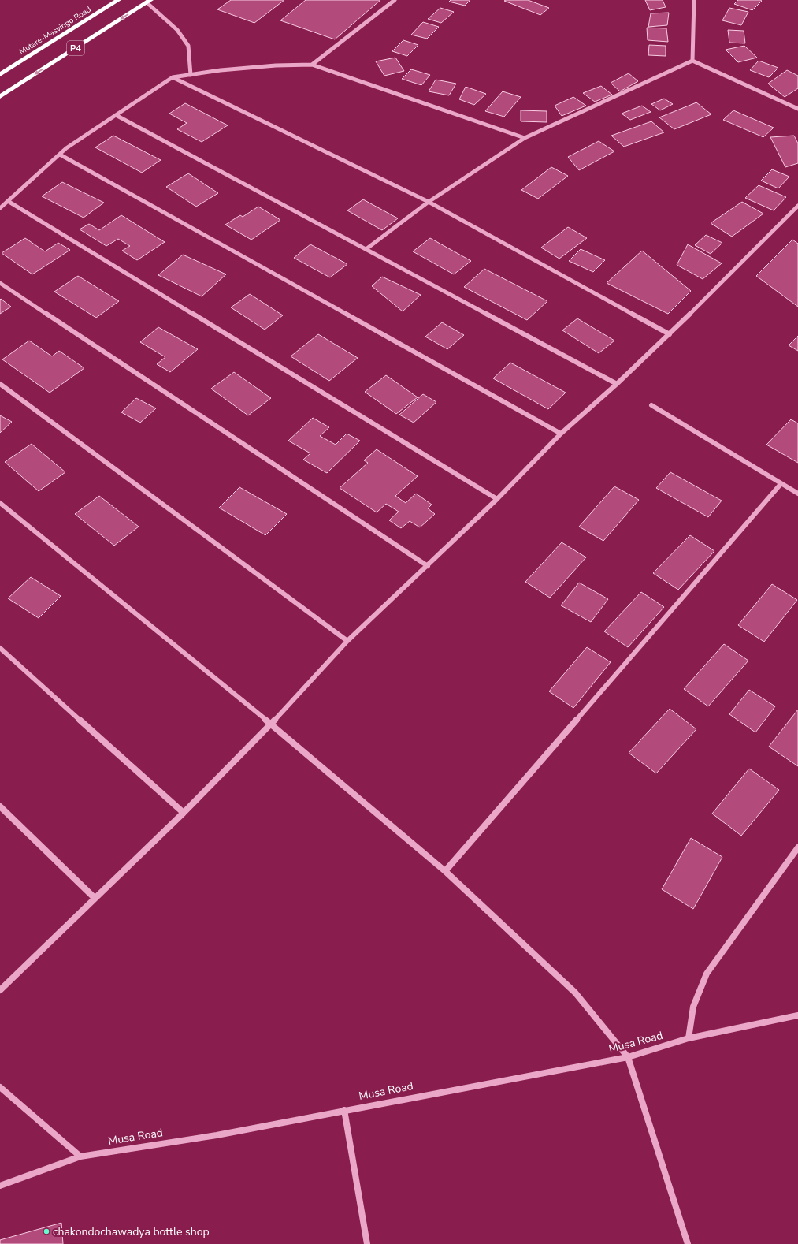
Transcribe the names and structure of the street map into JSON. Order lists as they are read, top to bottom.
{
  "streets": {
    "highway": ["Mutare-Masvingo Road", "P4"],
    "street": ["Musa Road"]
  },
  "places": ["chakondochawadya bottle shop"]
}
